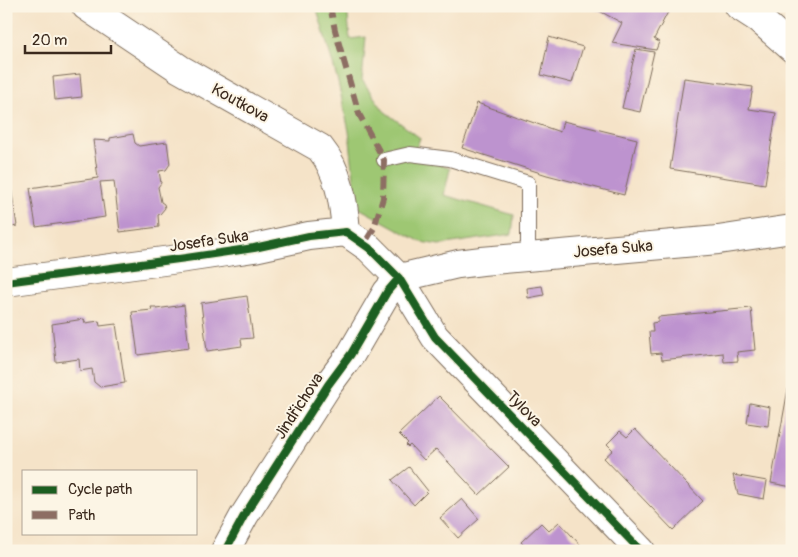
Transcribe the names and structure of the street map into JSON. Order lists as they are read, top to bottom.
{
  "streets": {
    "street": [
      "Koutkova",
      "Josefa Suka",
      "Jindřichova",
      "Tylova"
    ]
  },
  "crossings": [
    ["Koutkova", "Josefa Suka"],
    ["Josefa Suka", "Jindřichova"],
    ["Josefa Suka", "Tylova"],
    ["Jindřichova", "Tylova"]
  ],
  "legend": ["Cycle path", "Path"],
  "scale_bar": "20 m"
}
